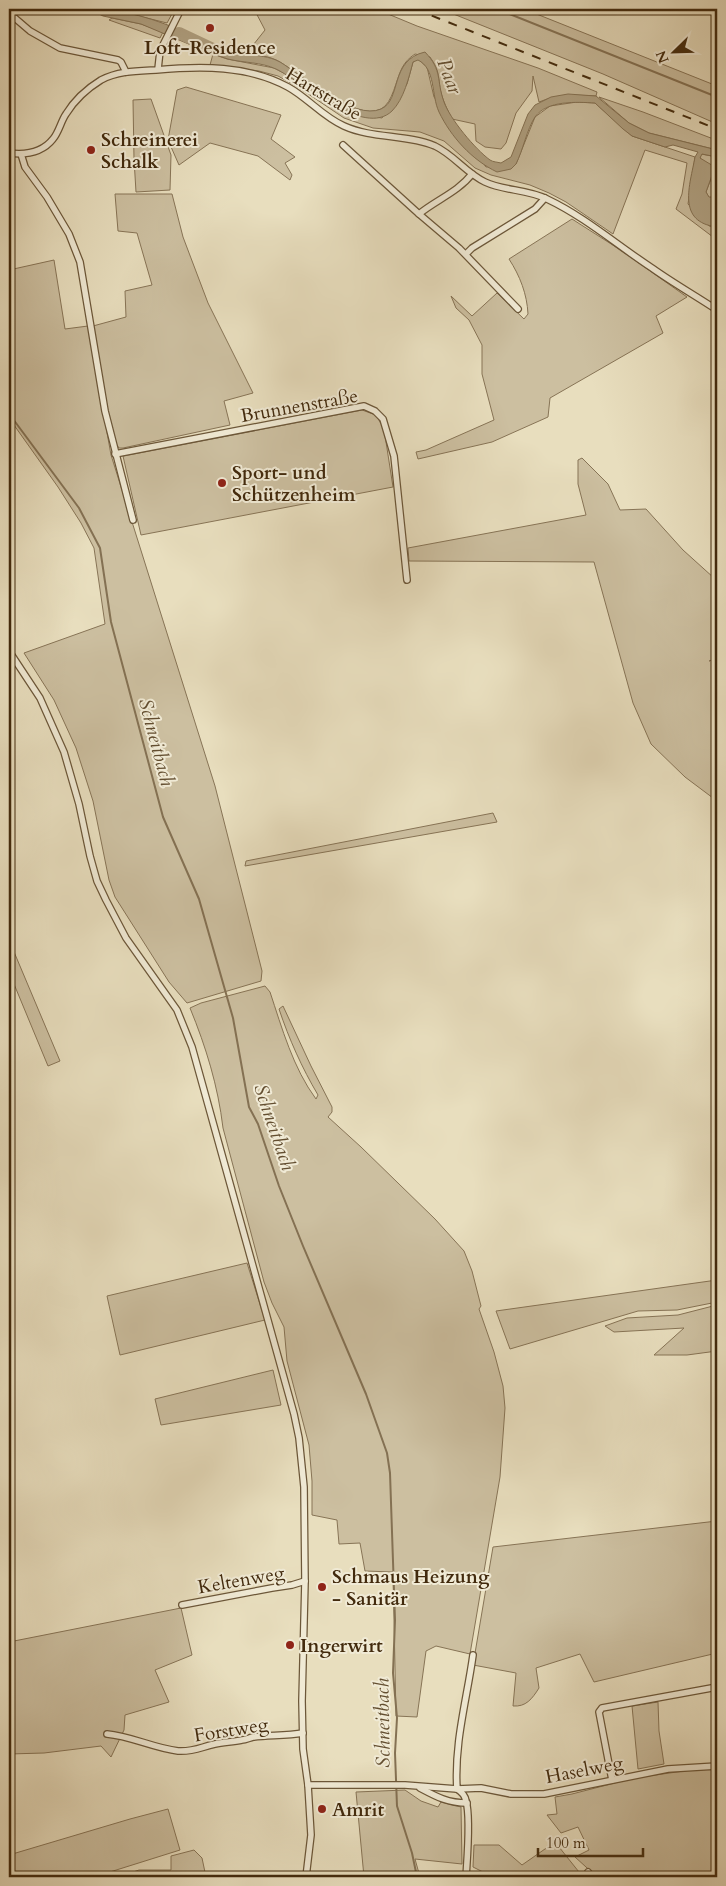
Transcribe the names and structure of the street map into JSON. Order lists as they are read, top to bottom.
{
  "streets": {
    "street": [
      "Hartstraße",
      "Brunnenstraße",
      "Keltenweg",
      "Forstweg",
      "Haselweg"
    ]
  },
  "water": ["Paar", "Schneitbach"],
  "places": [
    "Loft-Residence",
    "Schreinerei Schalk",
    "Sport- und Schützenheim",
    "Schmaus Heizung - Sanitär",
    "Ingerwirt",
    "Amrit"
  ],
  "scale_bar": "100 m",
  "north": "bottom left"
}
